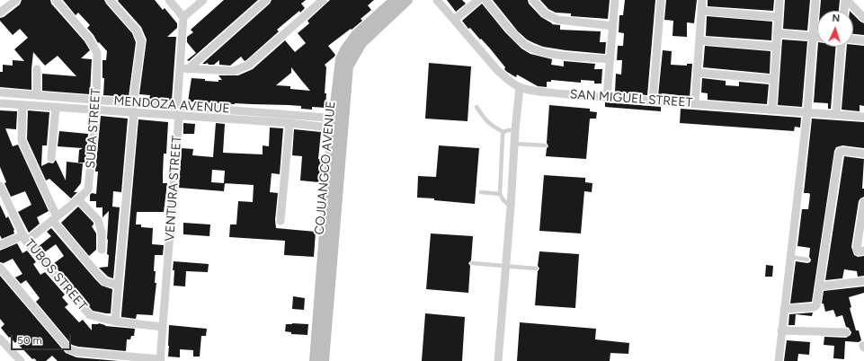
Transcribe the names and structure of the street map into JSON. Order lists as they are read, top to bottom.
{
  "streets": {
    "main road": ["COJUANGCO AVENUE"],
    "street": [
      "SAN MIGUEL STREET",
      "MENDOZA AVENUE",
      "SUBA STREET",
      "VENTURA STREET",
      "TUBOS STREET"
    ]
  },
  "crossings": [
    ["MENDOZA AVENUE", "SUBA STREET"],
    ["MENDOZA AVENUE", "COJUANGCO AVENUE"],
    ["MENDOZA AVENUE", "VENTURA STREET"],
    ["SUBA STREET", "TUBOS STREET"],
    ["VENTURA STREET", "TUBOS STREET"]
  ],
  "scale_bar": "50 m",
  "north": "top"
}
